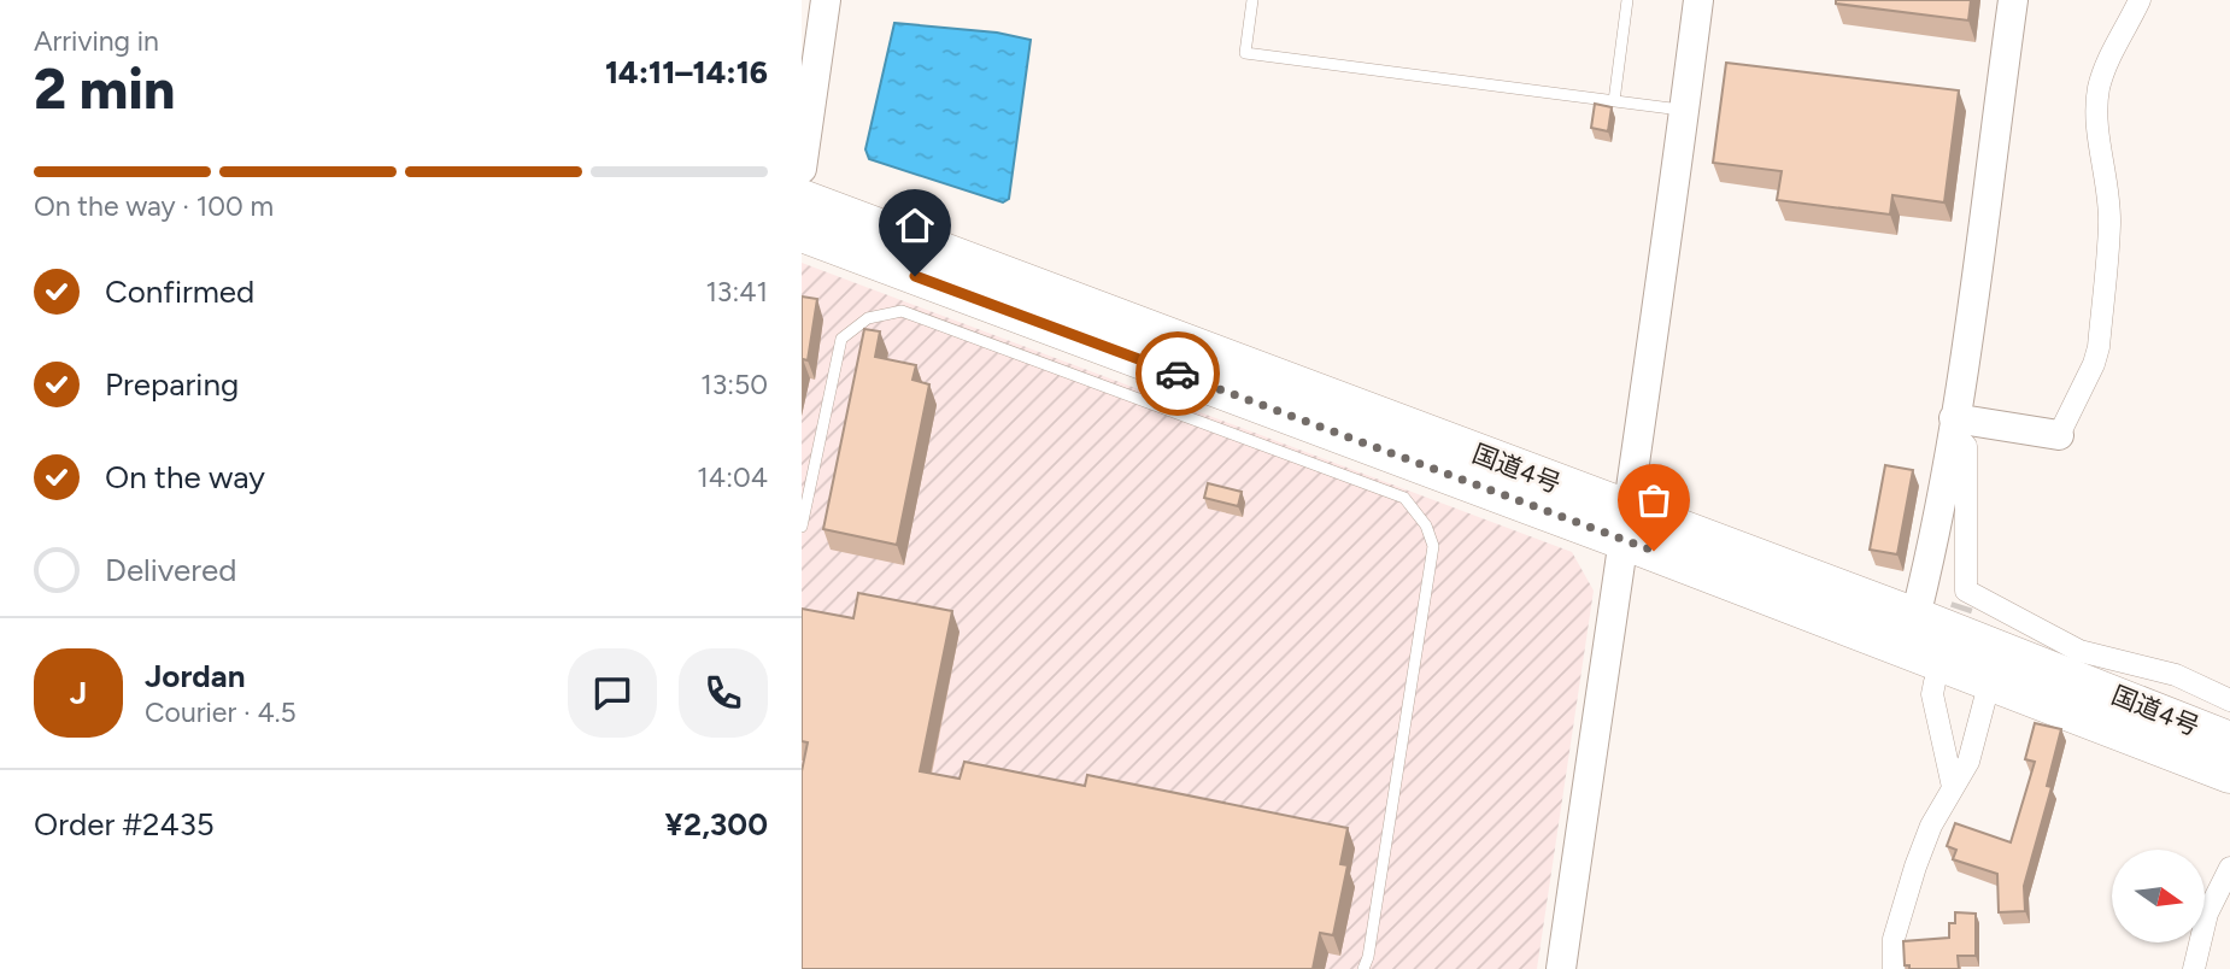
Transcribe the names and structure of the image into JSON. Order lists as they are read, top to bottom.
{
  "streets": {
    "highway": ["国道4号"]
  },
  "north": "right",
  "page": {
    "heading": ["2 min", "Arriving in", "14:11–14:16"],
    "panel": [
      "Jordan",
      "Courier · 4.5",
      "Order #2435",
      "¥2,300"
    ],
    "bar": "On the way · 100 m",
    "list": [
      ["Confirmed", "13:41"],
      ["Preparing", "13:50"],
      ["On the way", "14:04"],
      "Delivered"
    ],
    "round": "J"
  }
}
